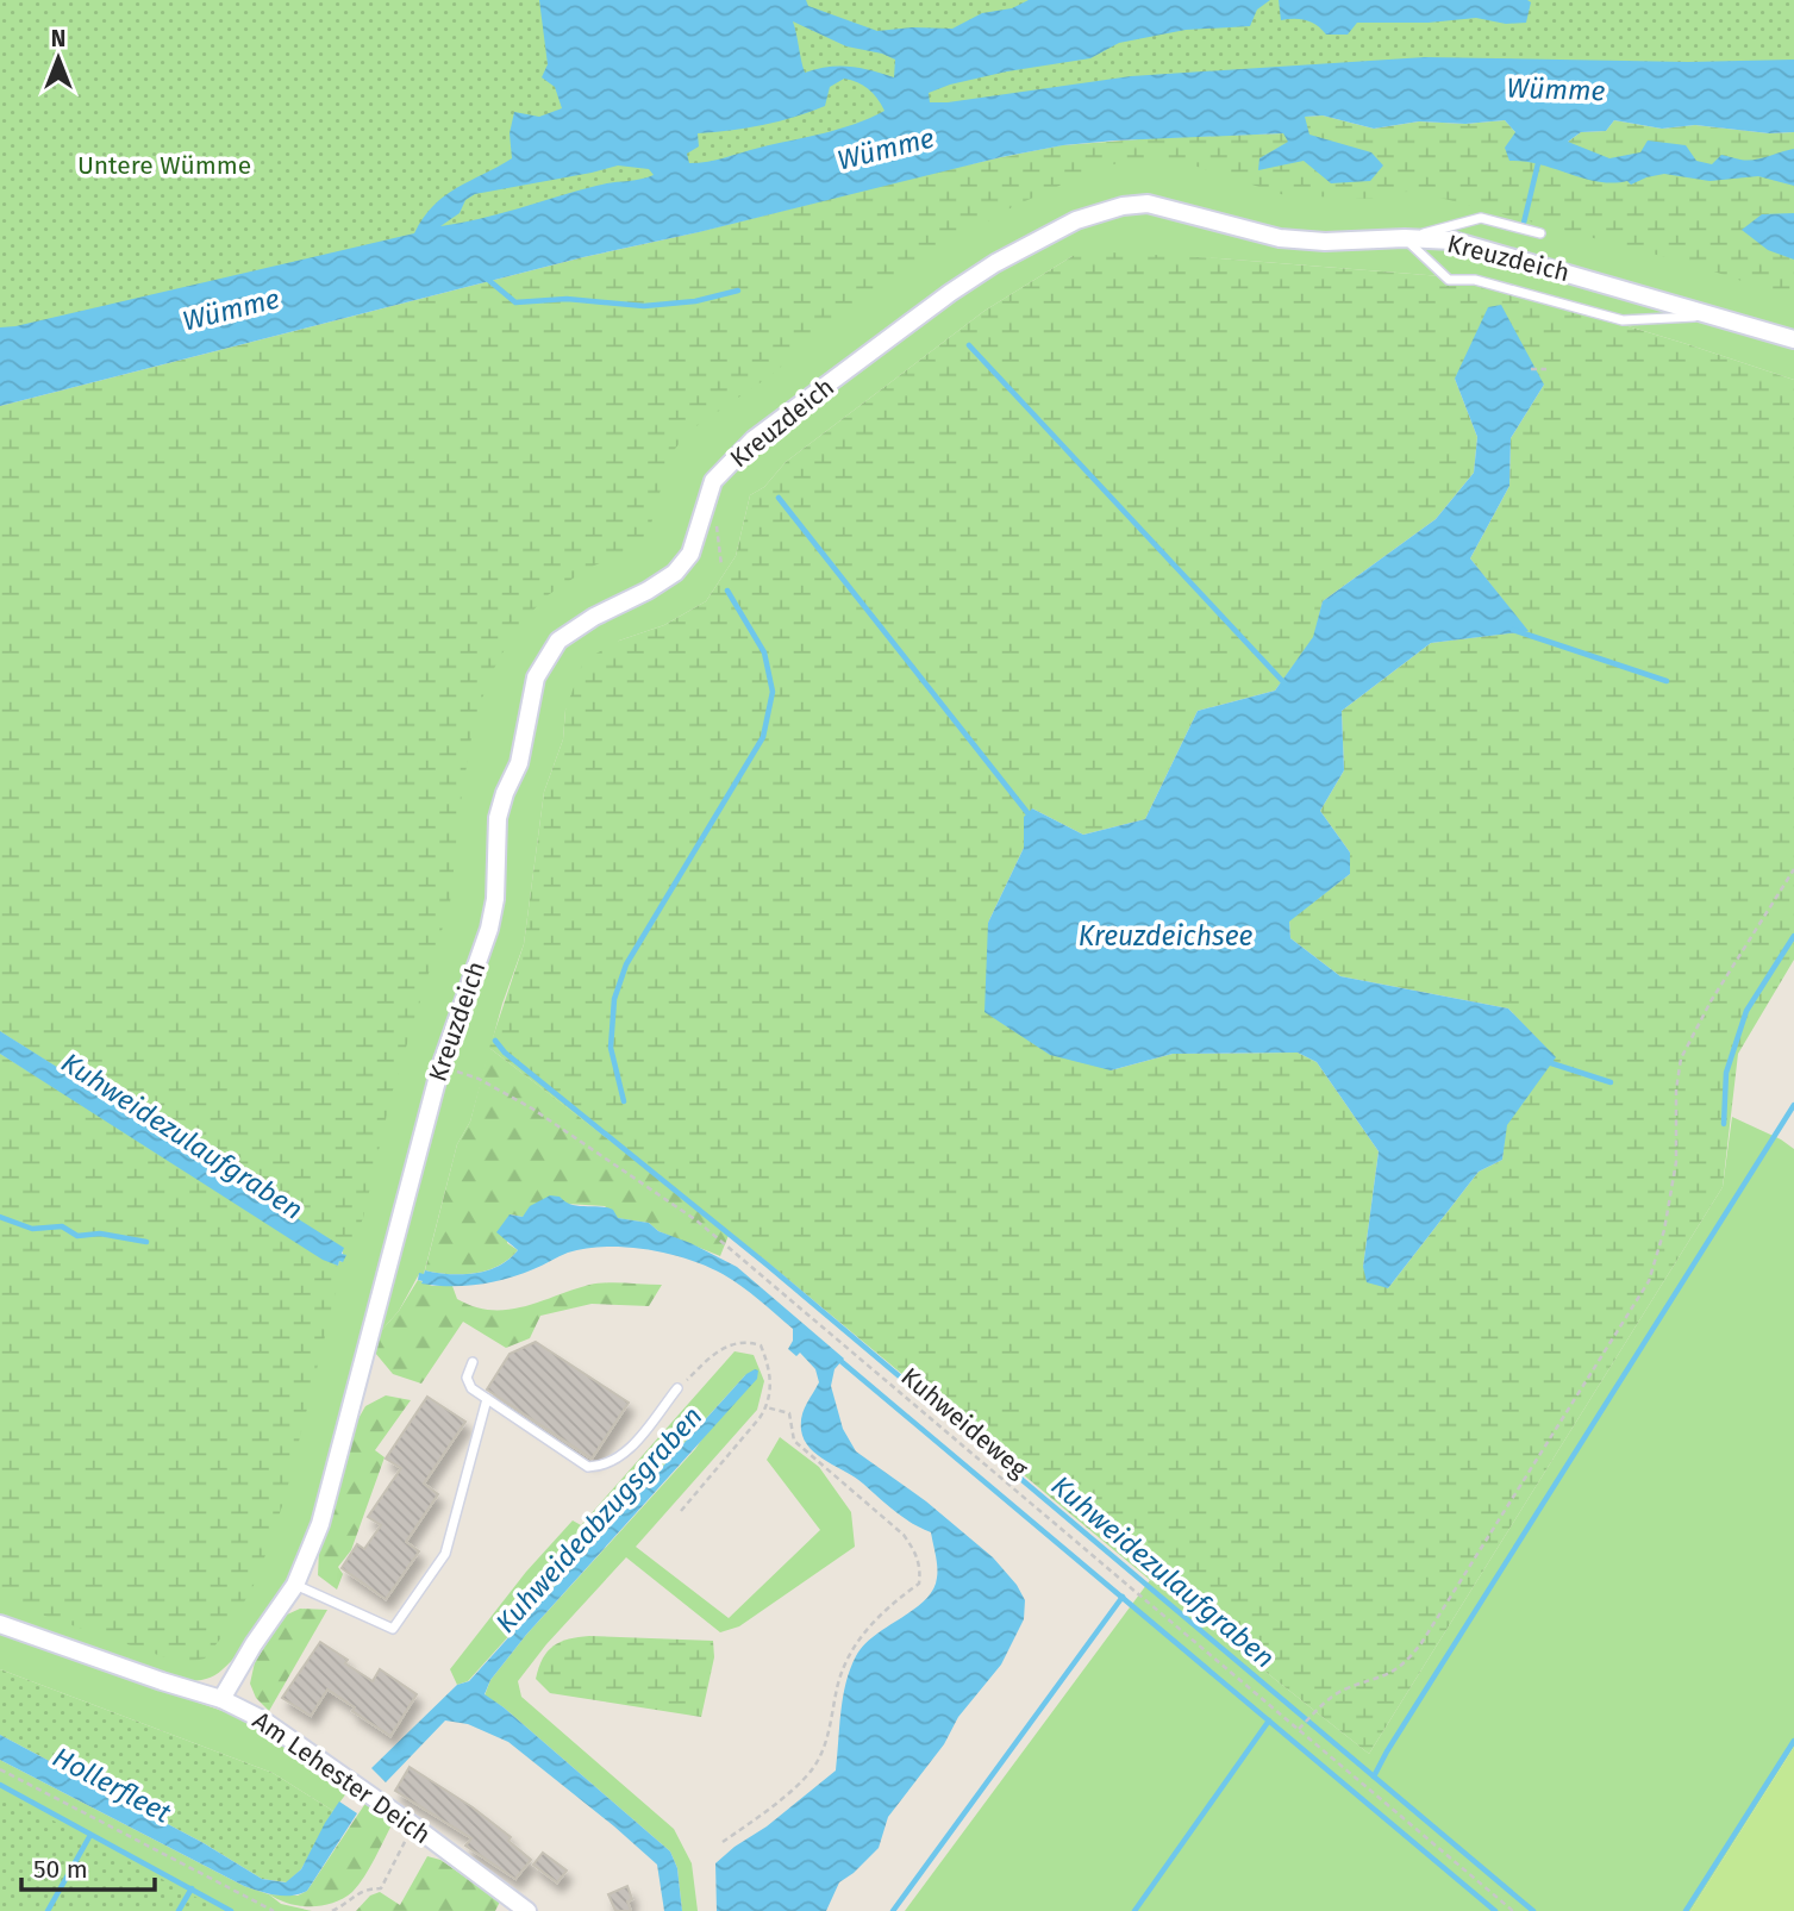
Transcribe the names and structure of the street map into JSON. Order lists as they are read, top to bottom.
{
  "streets": {
    "street": ["Kreuzdeich", "Am Lehester Deich"],
    "path": ["Kuhweideweg"]
  },
  "crossings": [
    ["Kreuzdeich", "Kuhweideweg"],
    ["Kreuzdeich", "Am Lehester Deich"]
  ],
  "water": [
    "Wümme",
    "Kreuzdeichsee",
    "Kuhweidezulaufgraben",
    "Kuhweideabzugsgraben",
    "Hollerfleet"
  ],
  "parks": ["Untere Wümme"],
  "scale_bar": "50 m",
  "north": "top"
}
